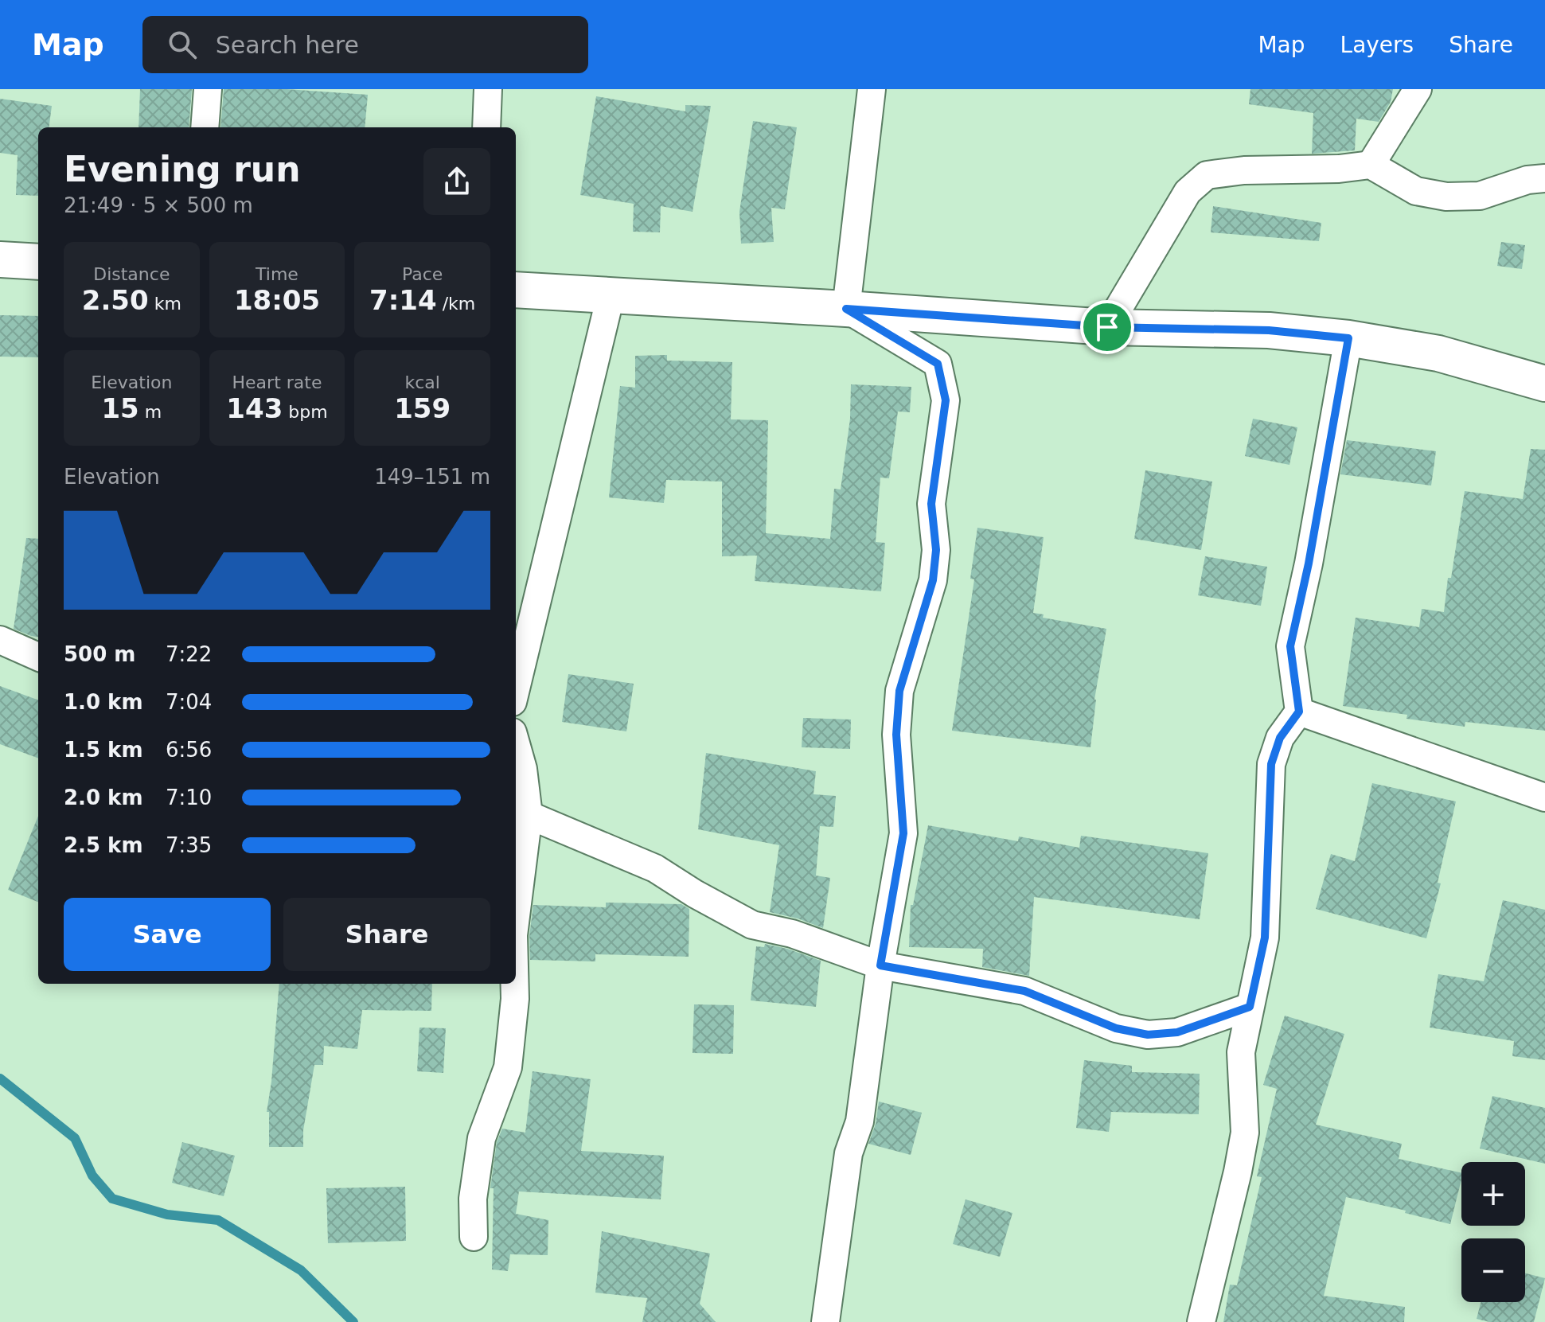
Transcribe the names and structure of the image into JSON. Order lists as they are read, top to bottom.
{
  "page": {
    "header": "Map",
    "search": "Search here",
    "nav": ["Map", "Layers", "Share"],
    "heading": ["Evening run", "21:49 · 5 × 500 m"],
    "stats": [
      ["Distance", "2.50 km"],
      ["Time", "18:05"],
      ["Pace", "7:14 /km"],
      ["Elevation", "15 m"],
      ["Heart rate", "143 bpm"],
      ["kcal", "159"]
    ],
    "chart": ["Elevation", "149–151 m"],
    "list": [
      {
        "name": "500 m",
        "note": "7:22"
      },
      {
        "name": "1.0 km",
        "note": "7:04"
      },
      {
        "name": "1.5 km",
        "note": "6:56"
      },
      {
        "name": "2.0 km",
        "note": "7:10"
      },
      {
        "name": "2.5 km",
        "note": "7:35"
      }
    ],
    "buttons": ["Save", "Share"],
    "map_buttons": ["+", "−"]
  }
}
